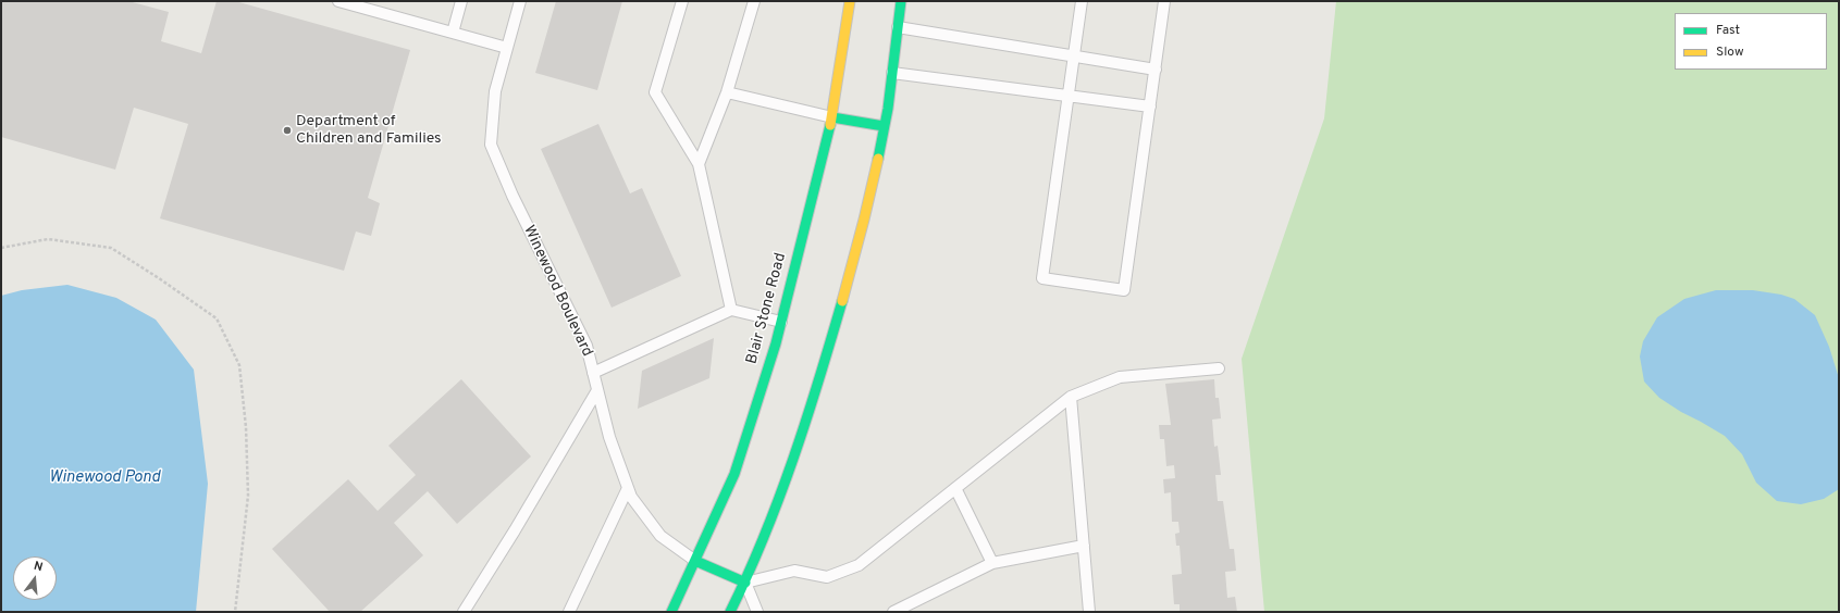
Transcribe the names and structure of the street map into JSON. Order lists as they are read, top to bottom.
{
  "streets": {
    "main road": ["Blair Stone Road"],
    "lane": ["Winewood Boulevard"]
  },
  "crossings": [
    ["Winewood Boulevard", "Blair Stone Road"]
  ],
  "water": ["Winewood Pond"],
  "places": ["Department of Children and Families"],
  "legend": ["Fast", "Slow"],
  "north": "top"
}
